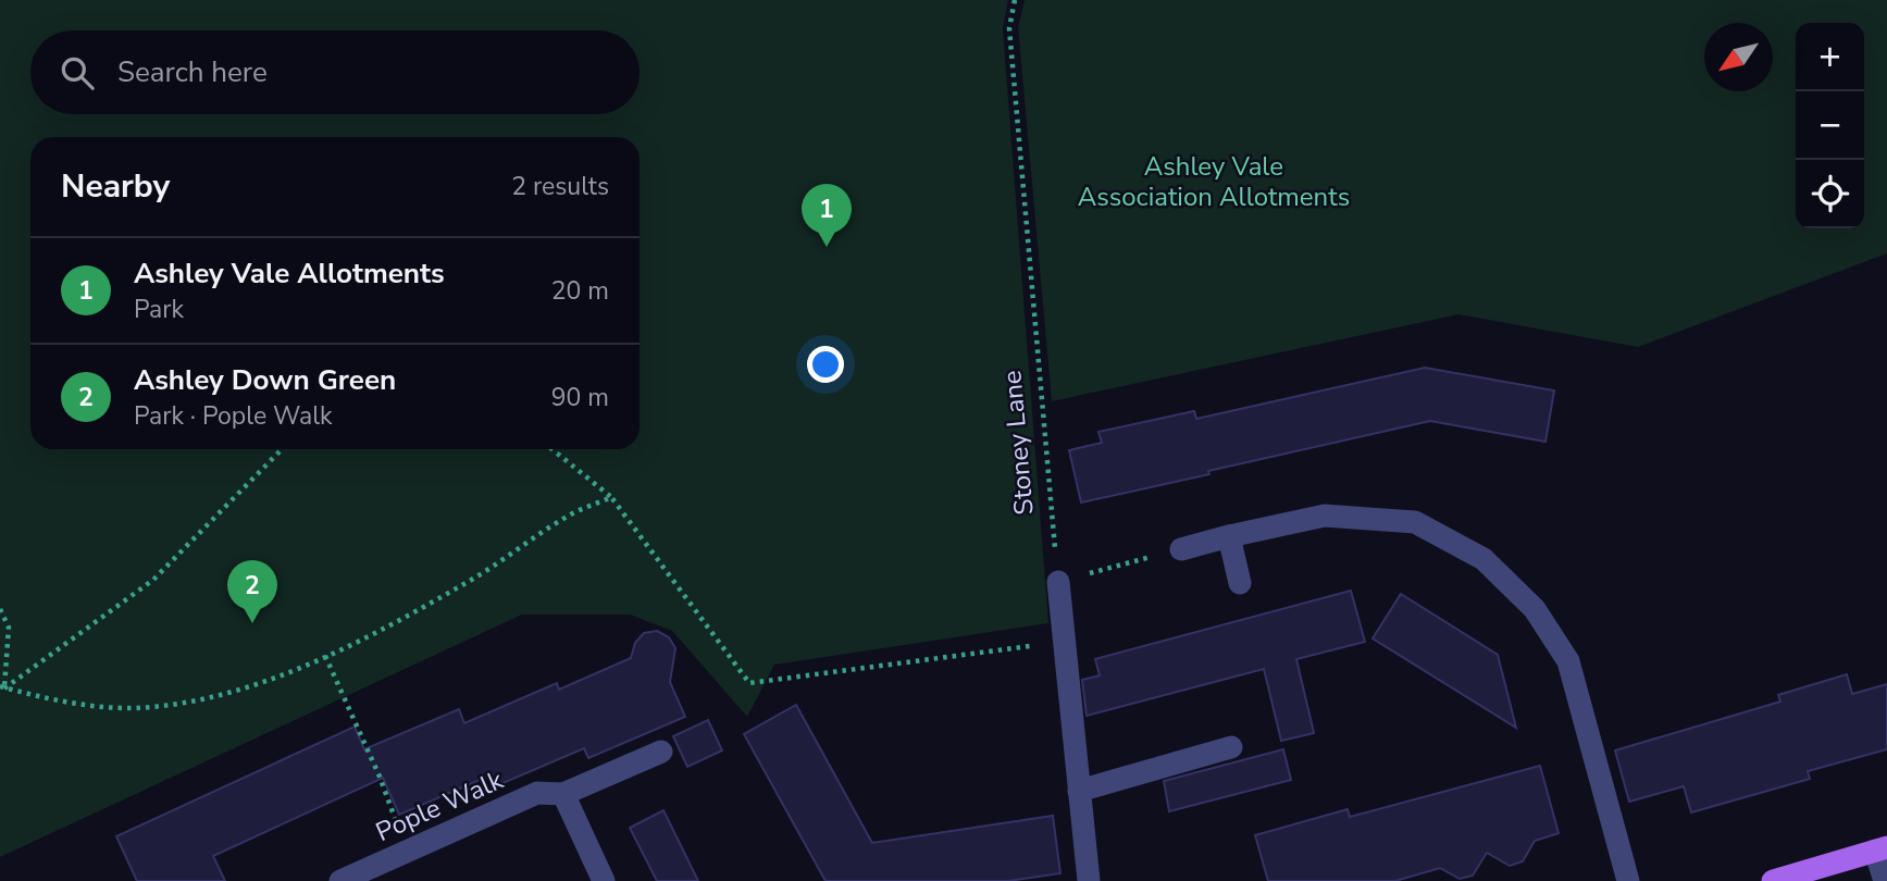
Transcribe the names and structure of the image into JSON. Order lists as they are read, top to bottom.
{
  "streets": {
    "street": ["Pople Walk"],
    "path": ["Stoney Lane"]
  },
  "parks": ["Ashley Vale Association Allotments"],
  "north": "bottom left",
  "page": {
    "map_buttons": ["+", "−"],
    "search": "Search here",
    "heading": ["Nearby", "2 results"],
    "pins": ["1", "2"],
    "list": [
      {
        "mark": "1",
        "name": "Ashley Vale Allotments",
        "note": "Park",
        "value": "20 m"
      },
      {
        "mark": "2",
        "name": "Ashley Down Green",
        "note": "Park · Pople Walk",
        "value": "90 m"
      }
    ]
  }
}
